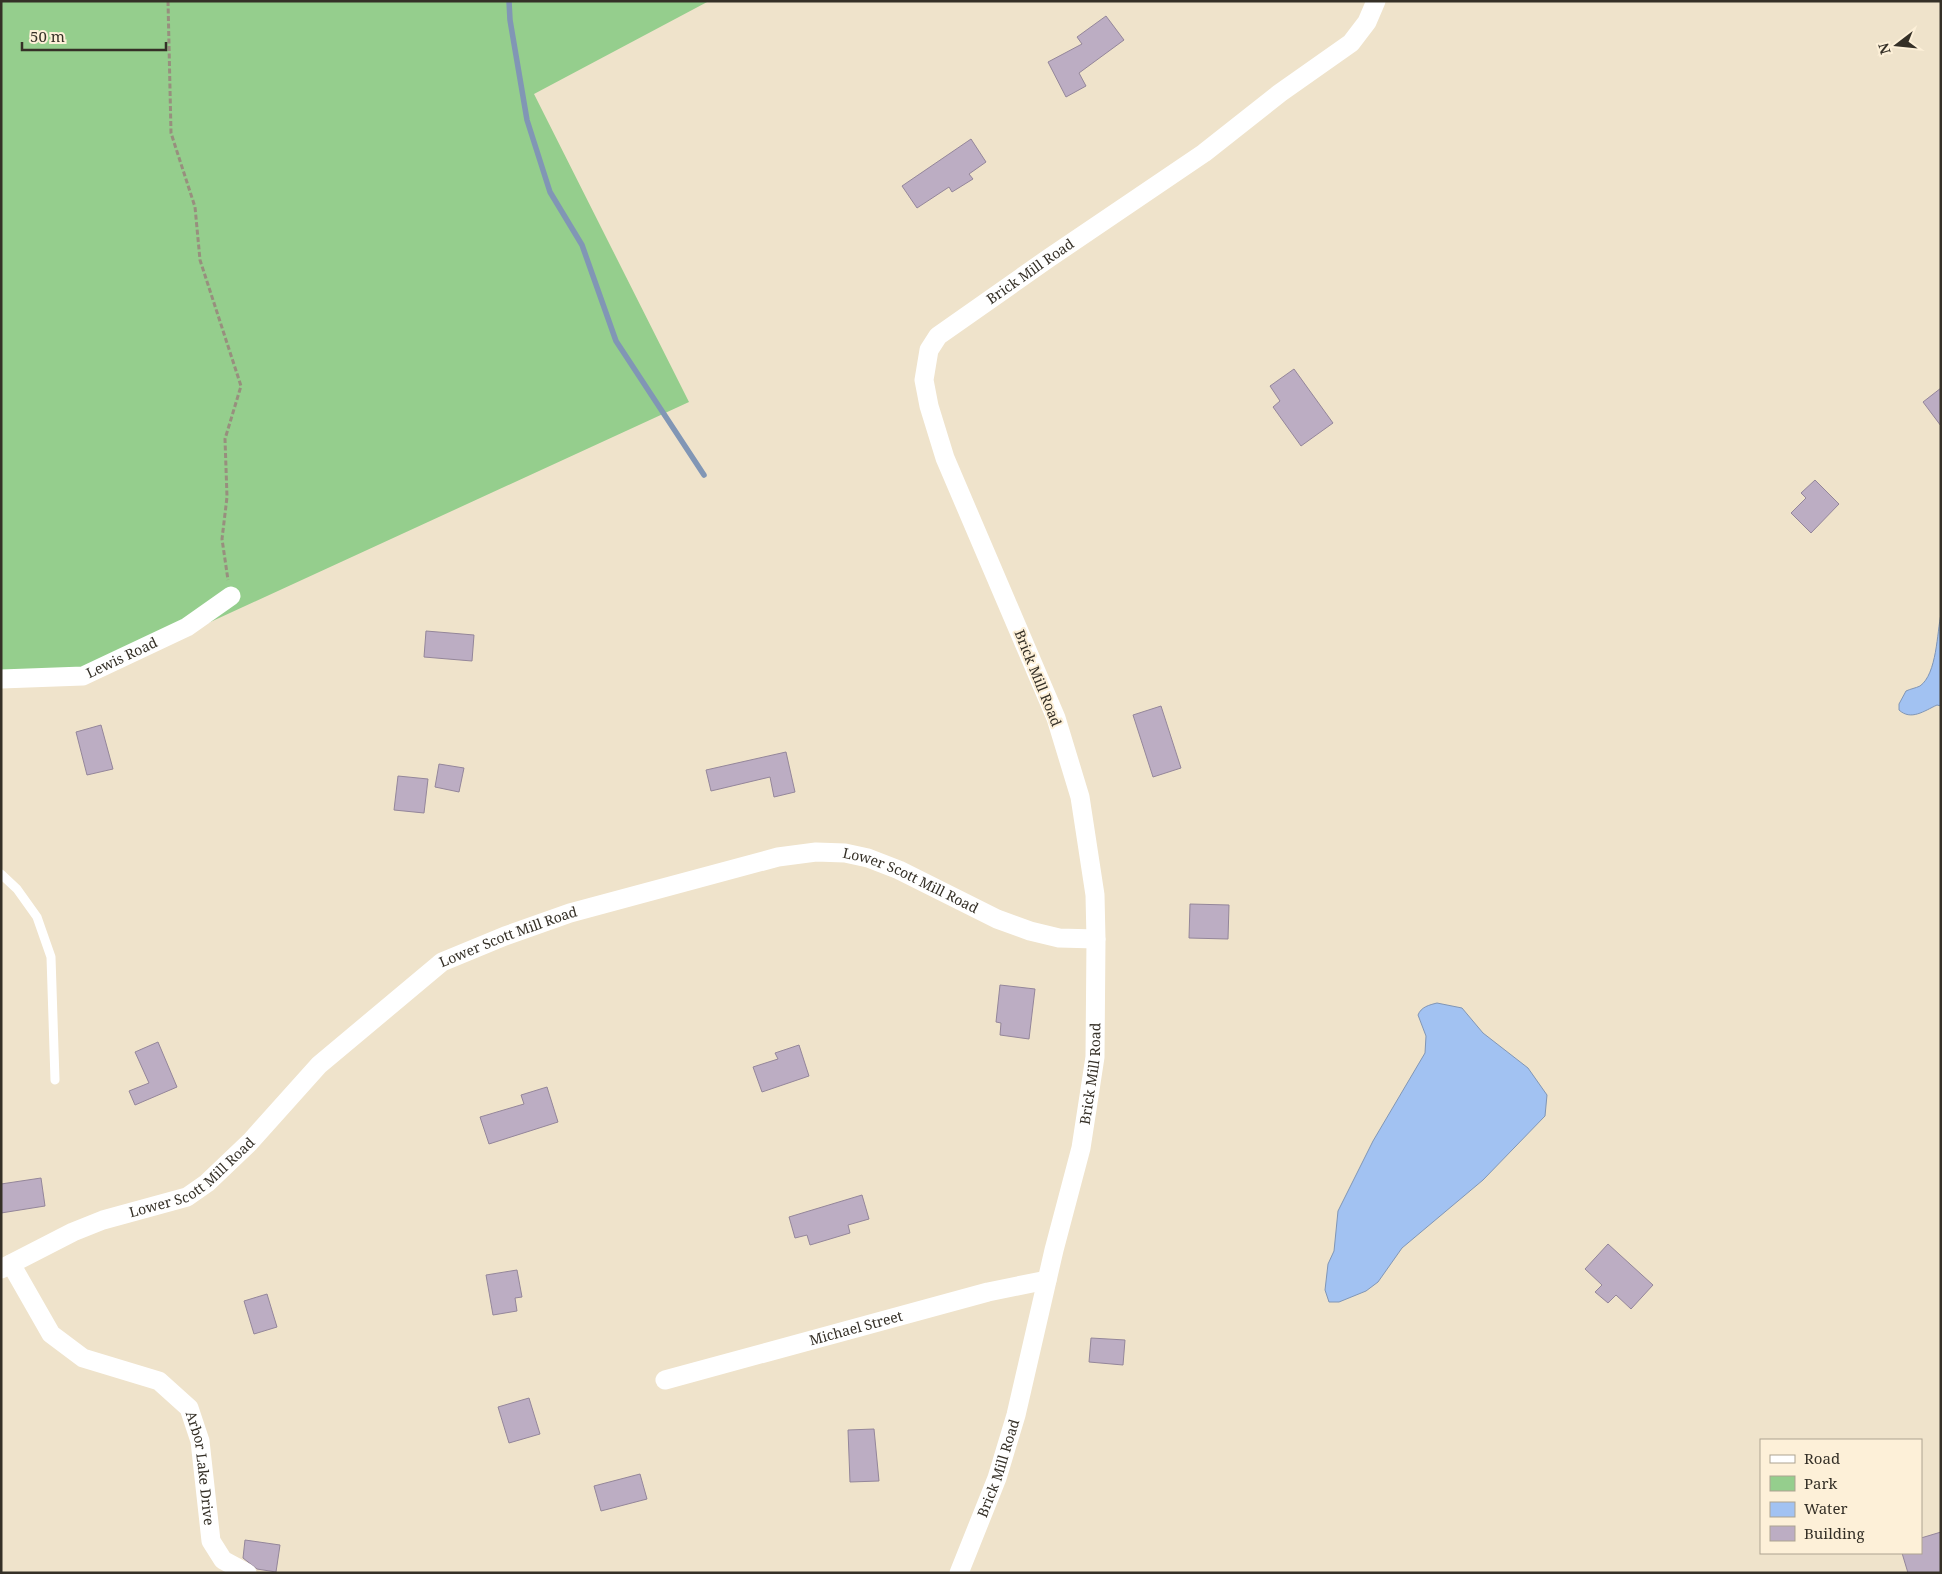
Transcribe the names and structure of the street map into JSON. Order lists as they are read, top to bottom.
{
  "streets": {
    "street": [
      "Brick Mill Road",
      "Lewis Road",
      "Lower Scott Mill Road",
      "Michael Street",
      "Arbor Lake Drive"
    ]
  },
  "crossings": [
    ["Brick Mill Road", "Lower Scott Mill Road"],
    ["Brick Mill Road", "Michael Street"],
    ["Lower Scott Mill Road", "Arbor Lake Drive"]
  ],
  "legend": [
    "Road",
    "Park",
    "Water",
    "Building"
  ],
  "scale_bar": "50 m",
  "north": "left"
}
